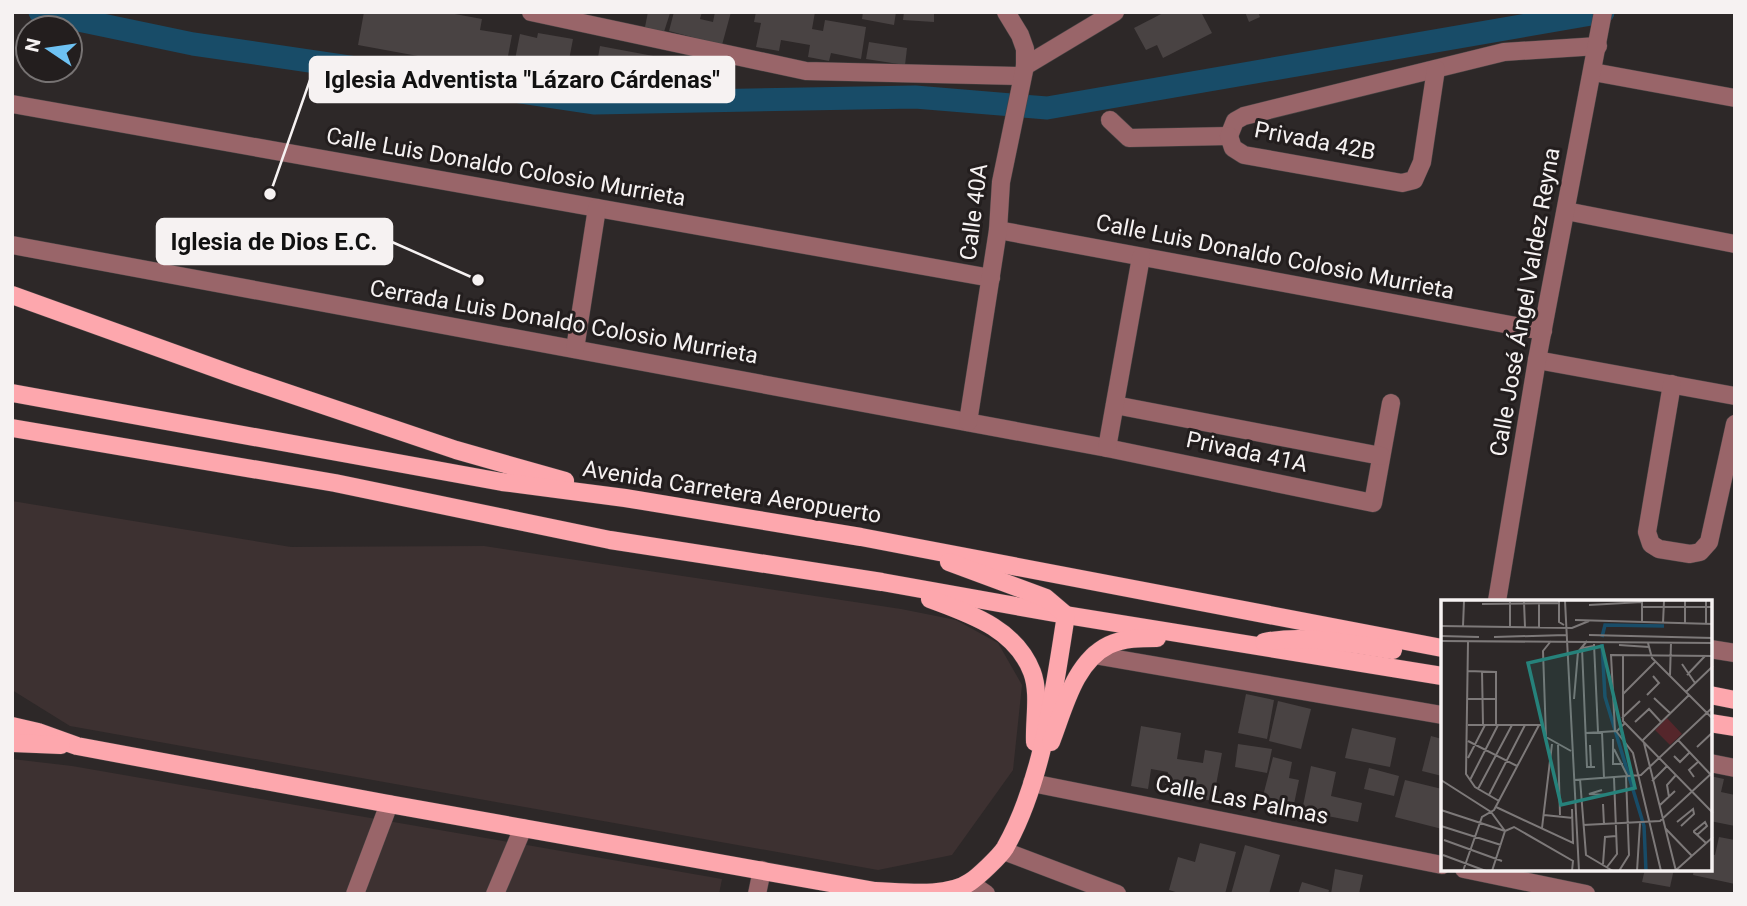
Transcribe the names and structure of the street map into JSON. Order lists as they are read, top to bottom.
{
  "streets": {
    "main road": ["Avenida Carretera Aeropuerto"],
    "street": [
      "Privada 42B",
      "Calle Luis Donaldo Colosio Murrieta",
      "Calle 40A",
      "Calle José Ángel Valdez Reyna",
      "Cerrada Luis Donaldo Colosio Murrieta",
      "Privada 41A",
      "Calle Las Palmas"
    ]
  },
  "crossings": [
    ["Calle Luis Donaldo Colosio Murrieta", "Calle 40A"],
    ["Calle Luis Donaldo Colosio Murrieta", "Calle José Ángel Valdez Reyna"],
    ["Calle 40A", "Cerrada Luis Donaldo Colosio Murrieta"],
    ["Cerrada Luis Donaldo Colosio Murrieta", "Privada 41A"]
  ],
  "places": ["Iglesia Adventista \"Lázaro Cárdenas\"", "Iglesia de Dios E.C."],
  "north": "left"
}
